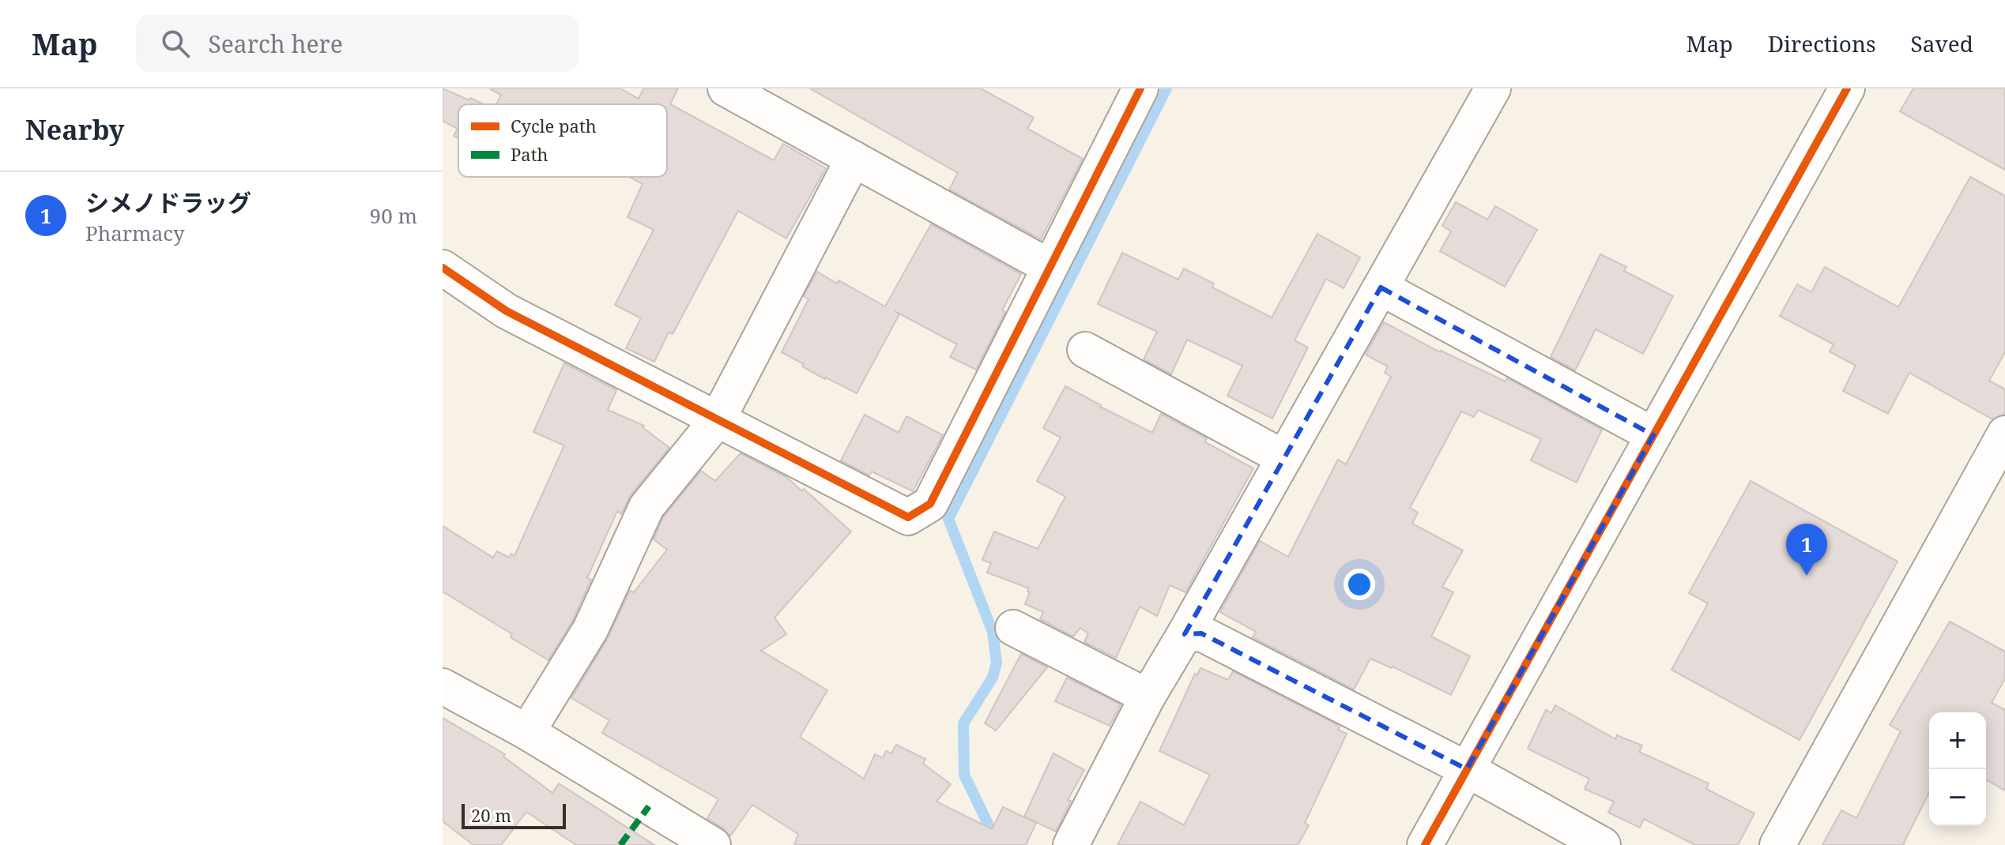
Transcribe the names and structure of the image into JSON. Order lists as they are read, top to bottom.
{
  "legend": ["Cycle path", "Path"],
  "scale_bar": "20 m",
  "page": {
    "header": "Map",
    "search": "Search here",
    "nav": ["Map", "Directions", "Saved"],
    "heading": "Nearby",
    "list": [
      {
        "mark": "1",
        "name": "シメノドラッグ",
        "note": "Pharmacy",
        "value": "90 m"
      }
    ],
    "pins": "1",
    "map_buttons": ["+", "−"],
    "scale": "20 m"
  }
}
